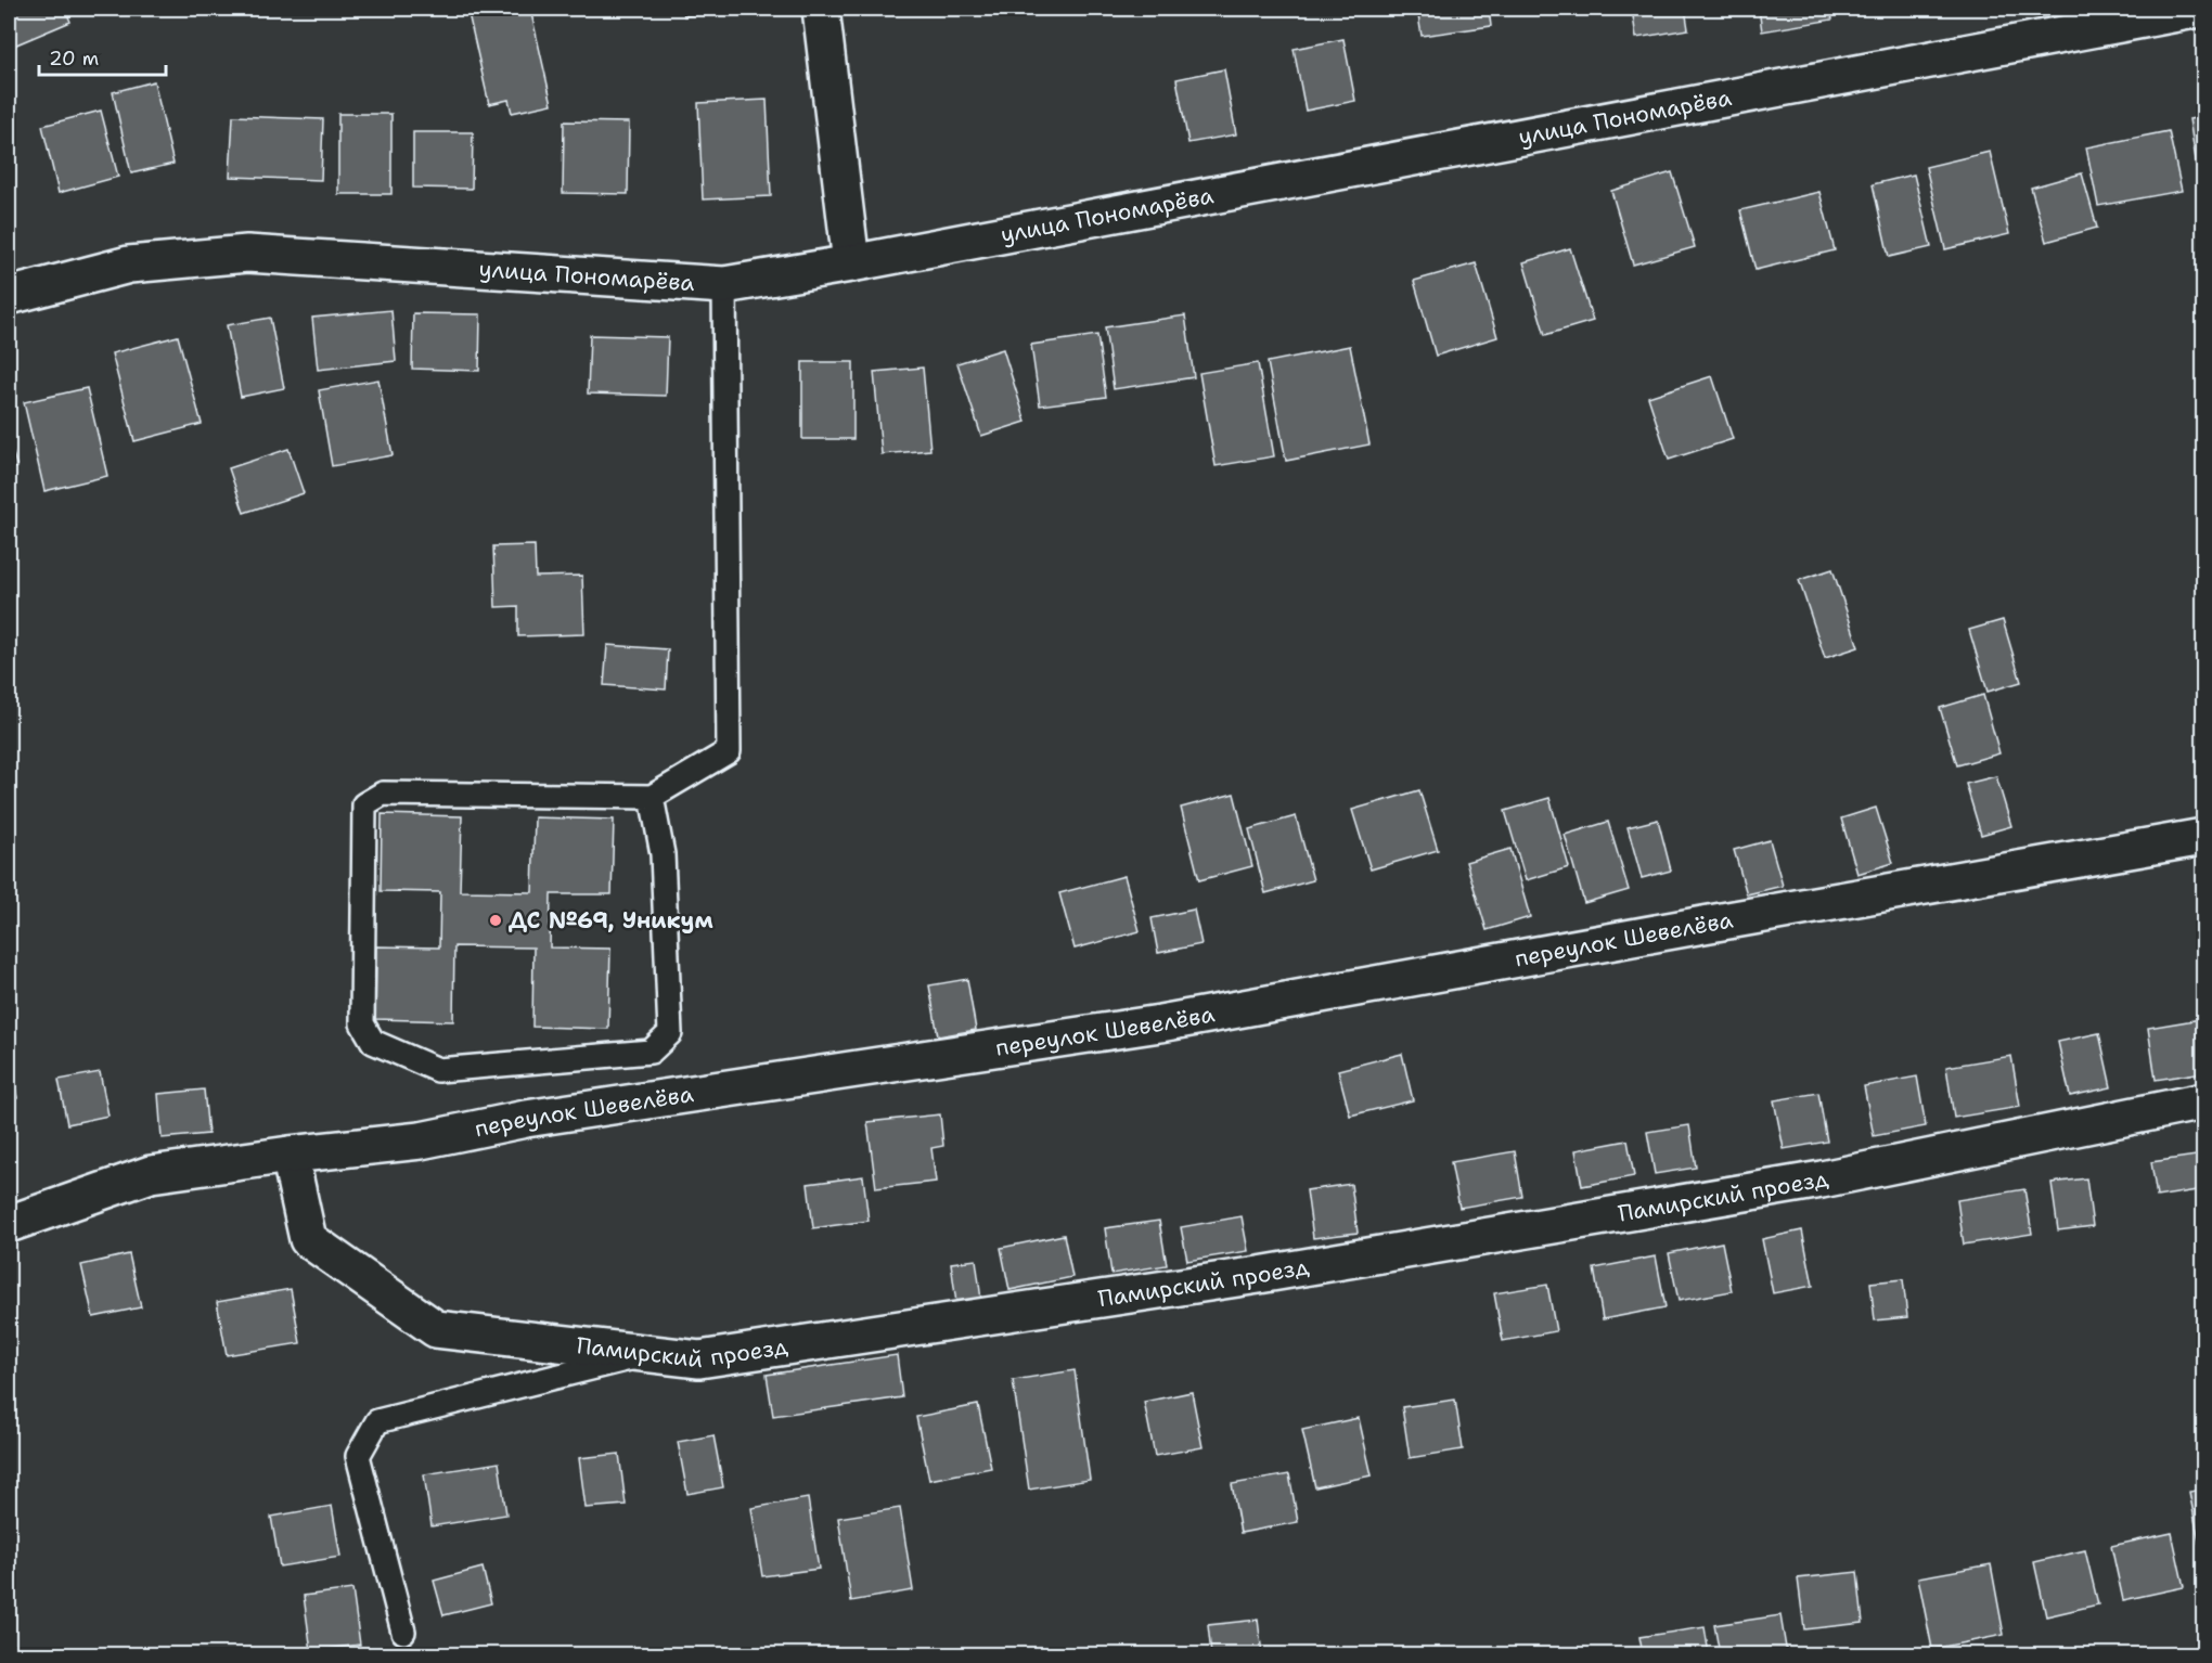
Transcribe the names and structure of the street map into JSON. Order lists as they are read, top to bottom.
{
  "streets": {
    "street": ["улица Пономарёва", "переулок Шевелёва", "Памирский проезд"]
  },
  "crossings": [
    ["переулок Шевелёва", "Памирский проезд"]
  ],
  "places": ["ДС №69, Уникум"],
  "scale_bar": "20 m"
}
